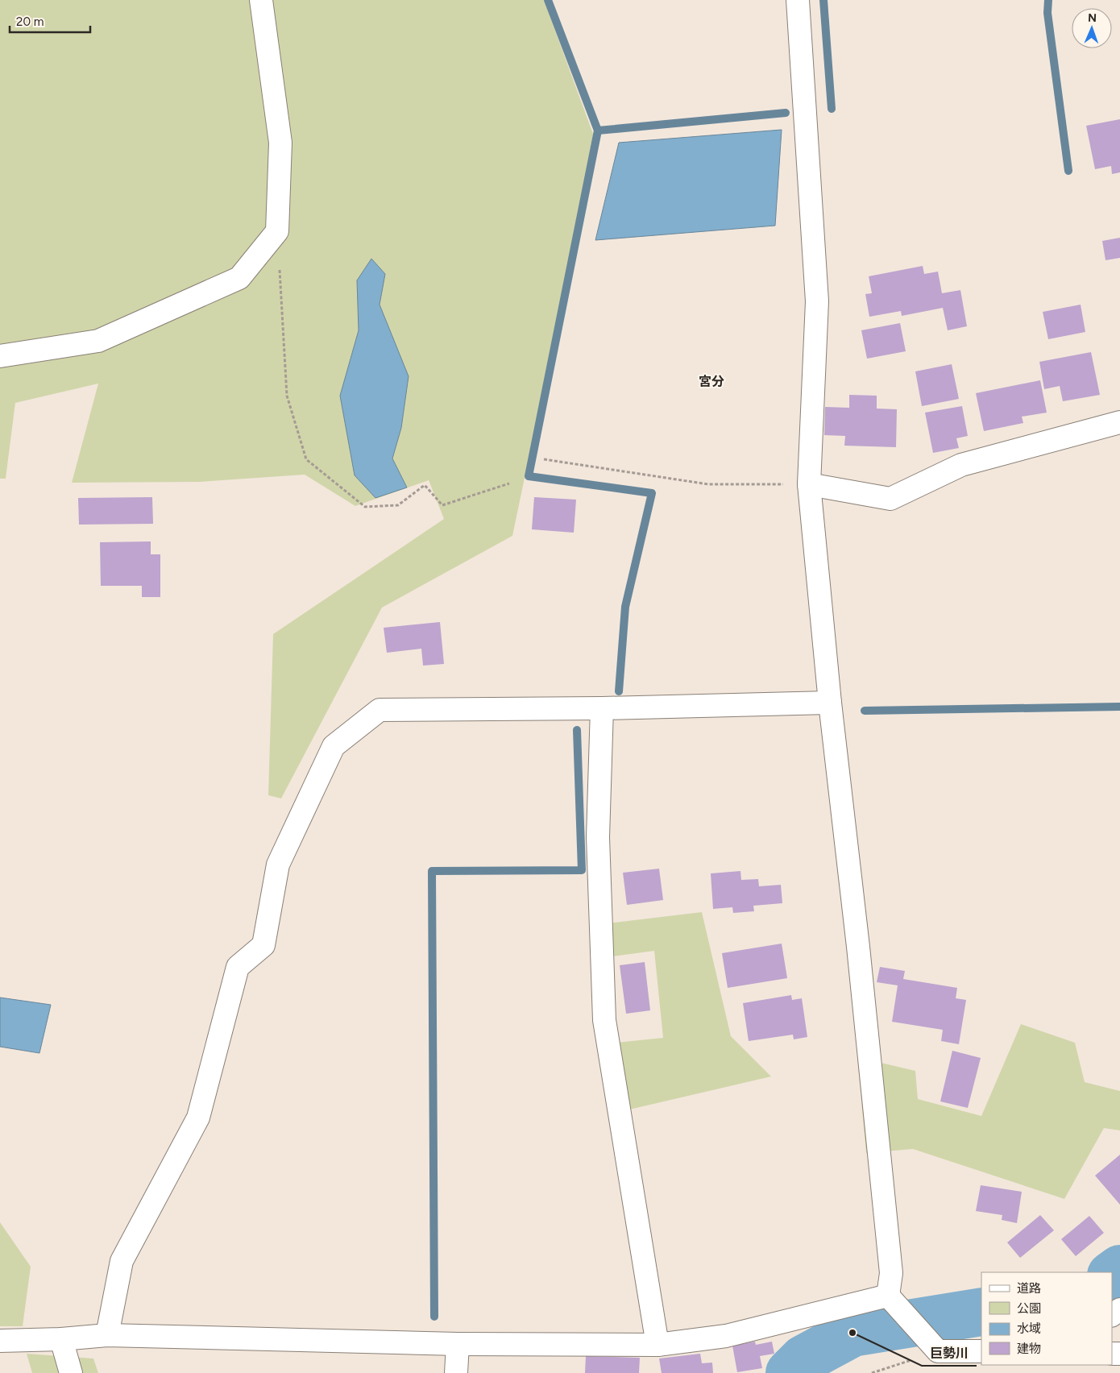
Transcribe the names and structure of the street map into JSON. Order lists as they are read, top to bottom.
{
  "districts": ["宮分"],
  "places": ["巨勢川"],
  "legend": [
    "道路",
    "公園",
    "水域",
    "建物"
  ],
  "scale_bar": "20 m",
  "north": "top"
}
